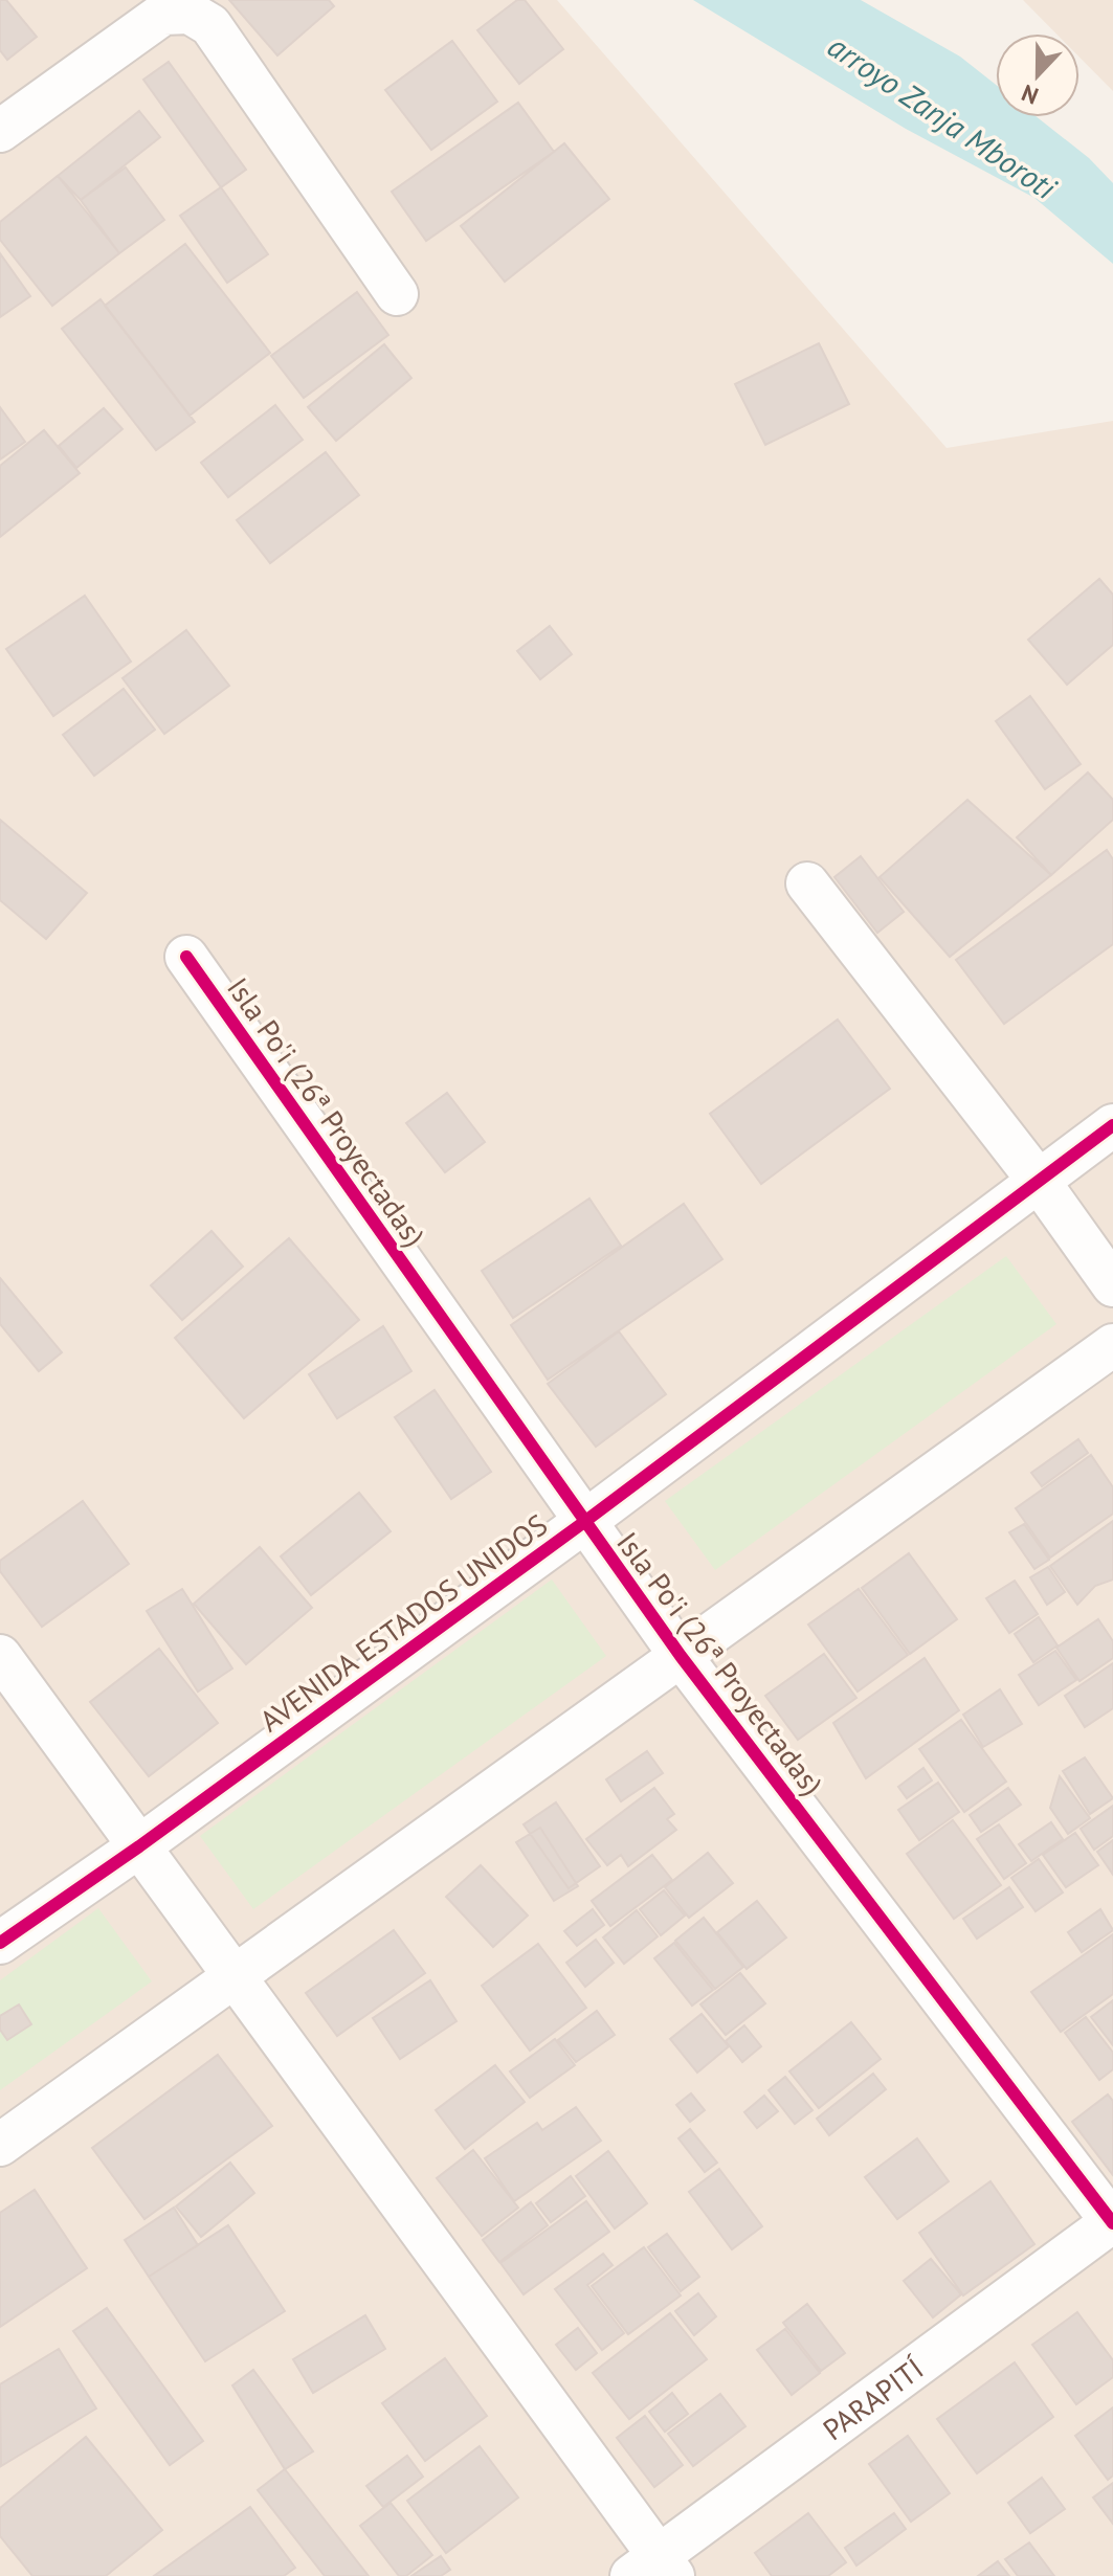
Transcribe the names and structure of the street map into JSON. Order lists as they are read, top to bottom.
{
  "streets": {
    "street": ["Isla Po'i (26ª Proyectadas)", "AVENIDA ESTADOS UNIDOS", "PARAPITÍ"]
  },
  "crossings": [
    ["Isla Po'i (26ª Proyectadas)", "AVENIDA ESTADOS UNIDOS"],
    ["Isla Po'i (26ª Proyectadas)", "PARAPITÍ"]
  ],
  "water": ["arroyo Zanja Mboroti"],
  "north": "bottom"
}
